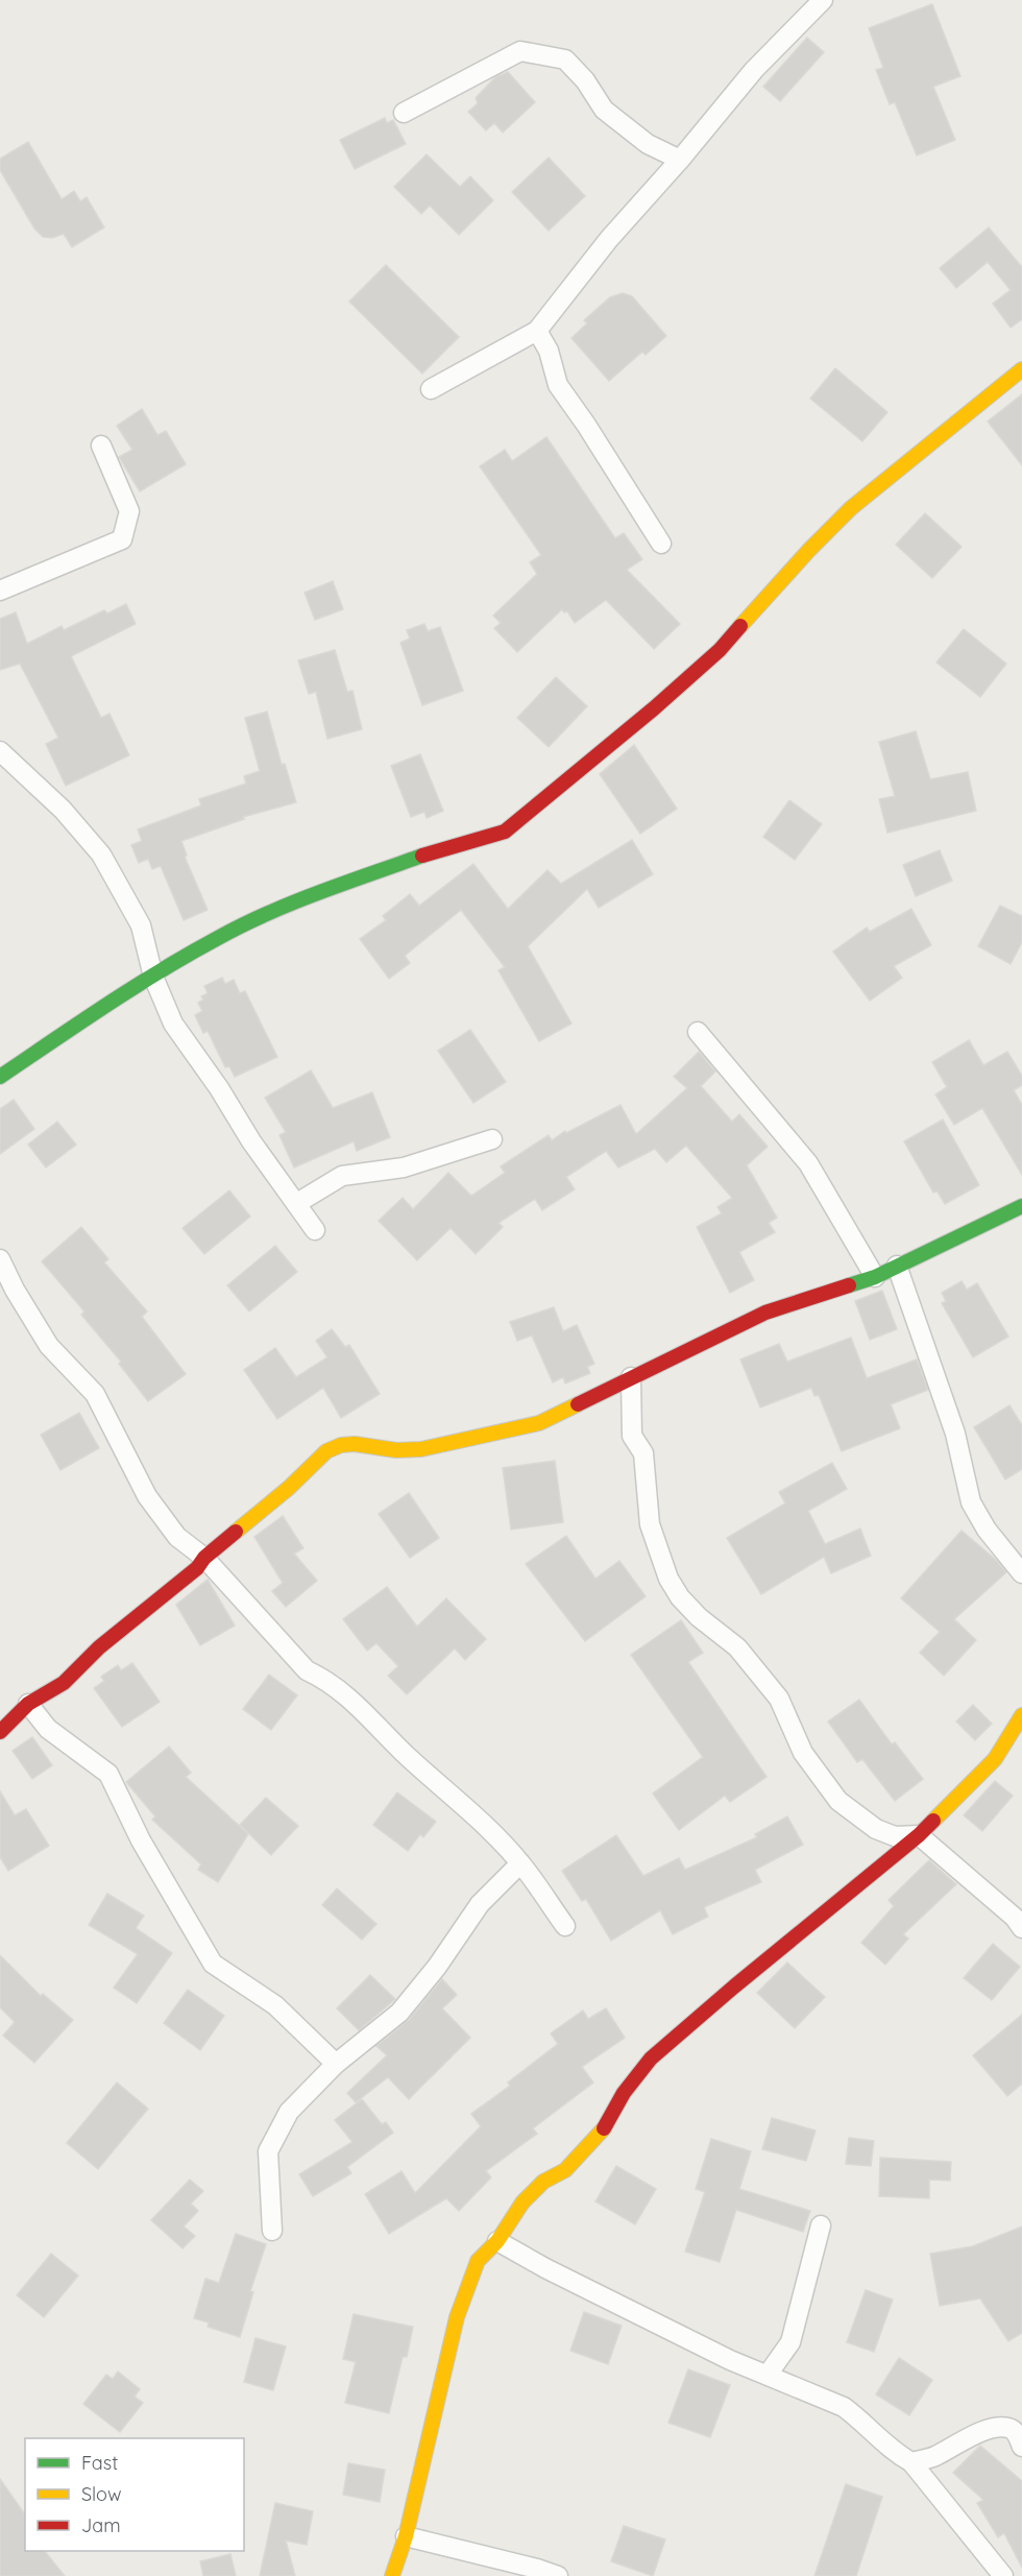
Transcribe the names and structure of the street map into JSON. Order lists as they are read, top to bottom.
{
  "legend": ["Fast", "Slow", "Jam"]
}
